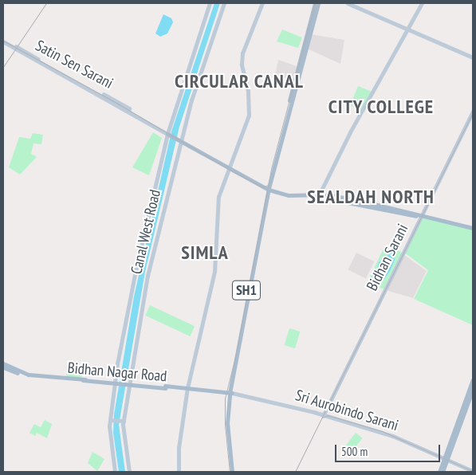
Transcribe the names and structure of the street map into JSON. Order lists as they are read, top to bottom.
{
  "streets": {
    "main road": [
      "Satin Sen Sarani",
      "Canal West Road",
      "Bidhan Sarani",
      "SH1",
      "Bidhan Nagar Road",
      "Sri Aurobindo Sarani"
    ]
  },
  "crossings": [
    ["Bidhan Sarani", "Sri Aurobindo Sarani"],
    ["SH1", "Sri Aurobindo Sarani"]
  ],
  "districts": [
    "CIRCULAR CANAL",
    "CITY COLLEGE",
    "SEALDAH NORTH",
    "SIMLA"
  ],
  "scale_bar": "500 m"
}
